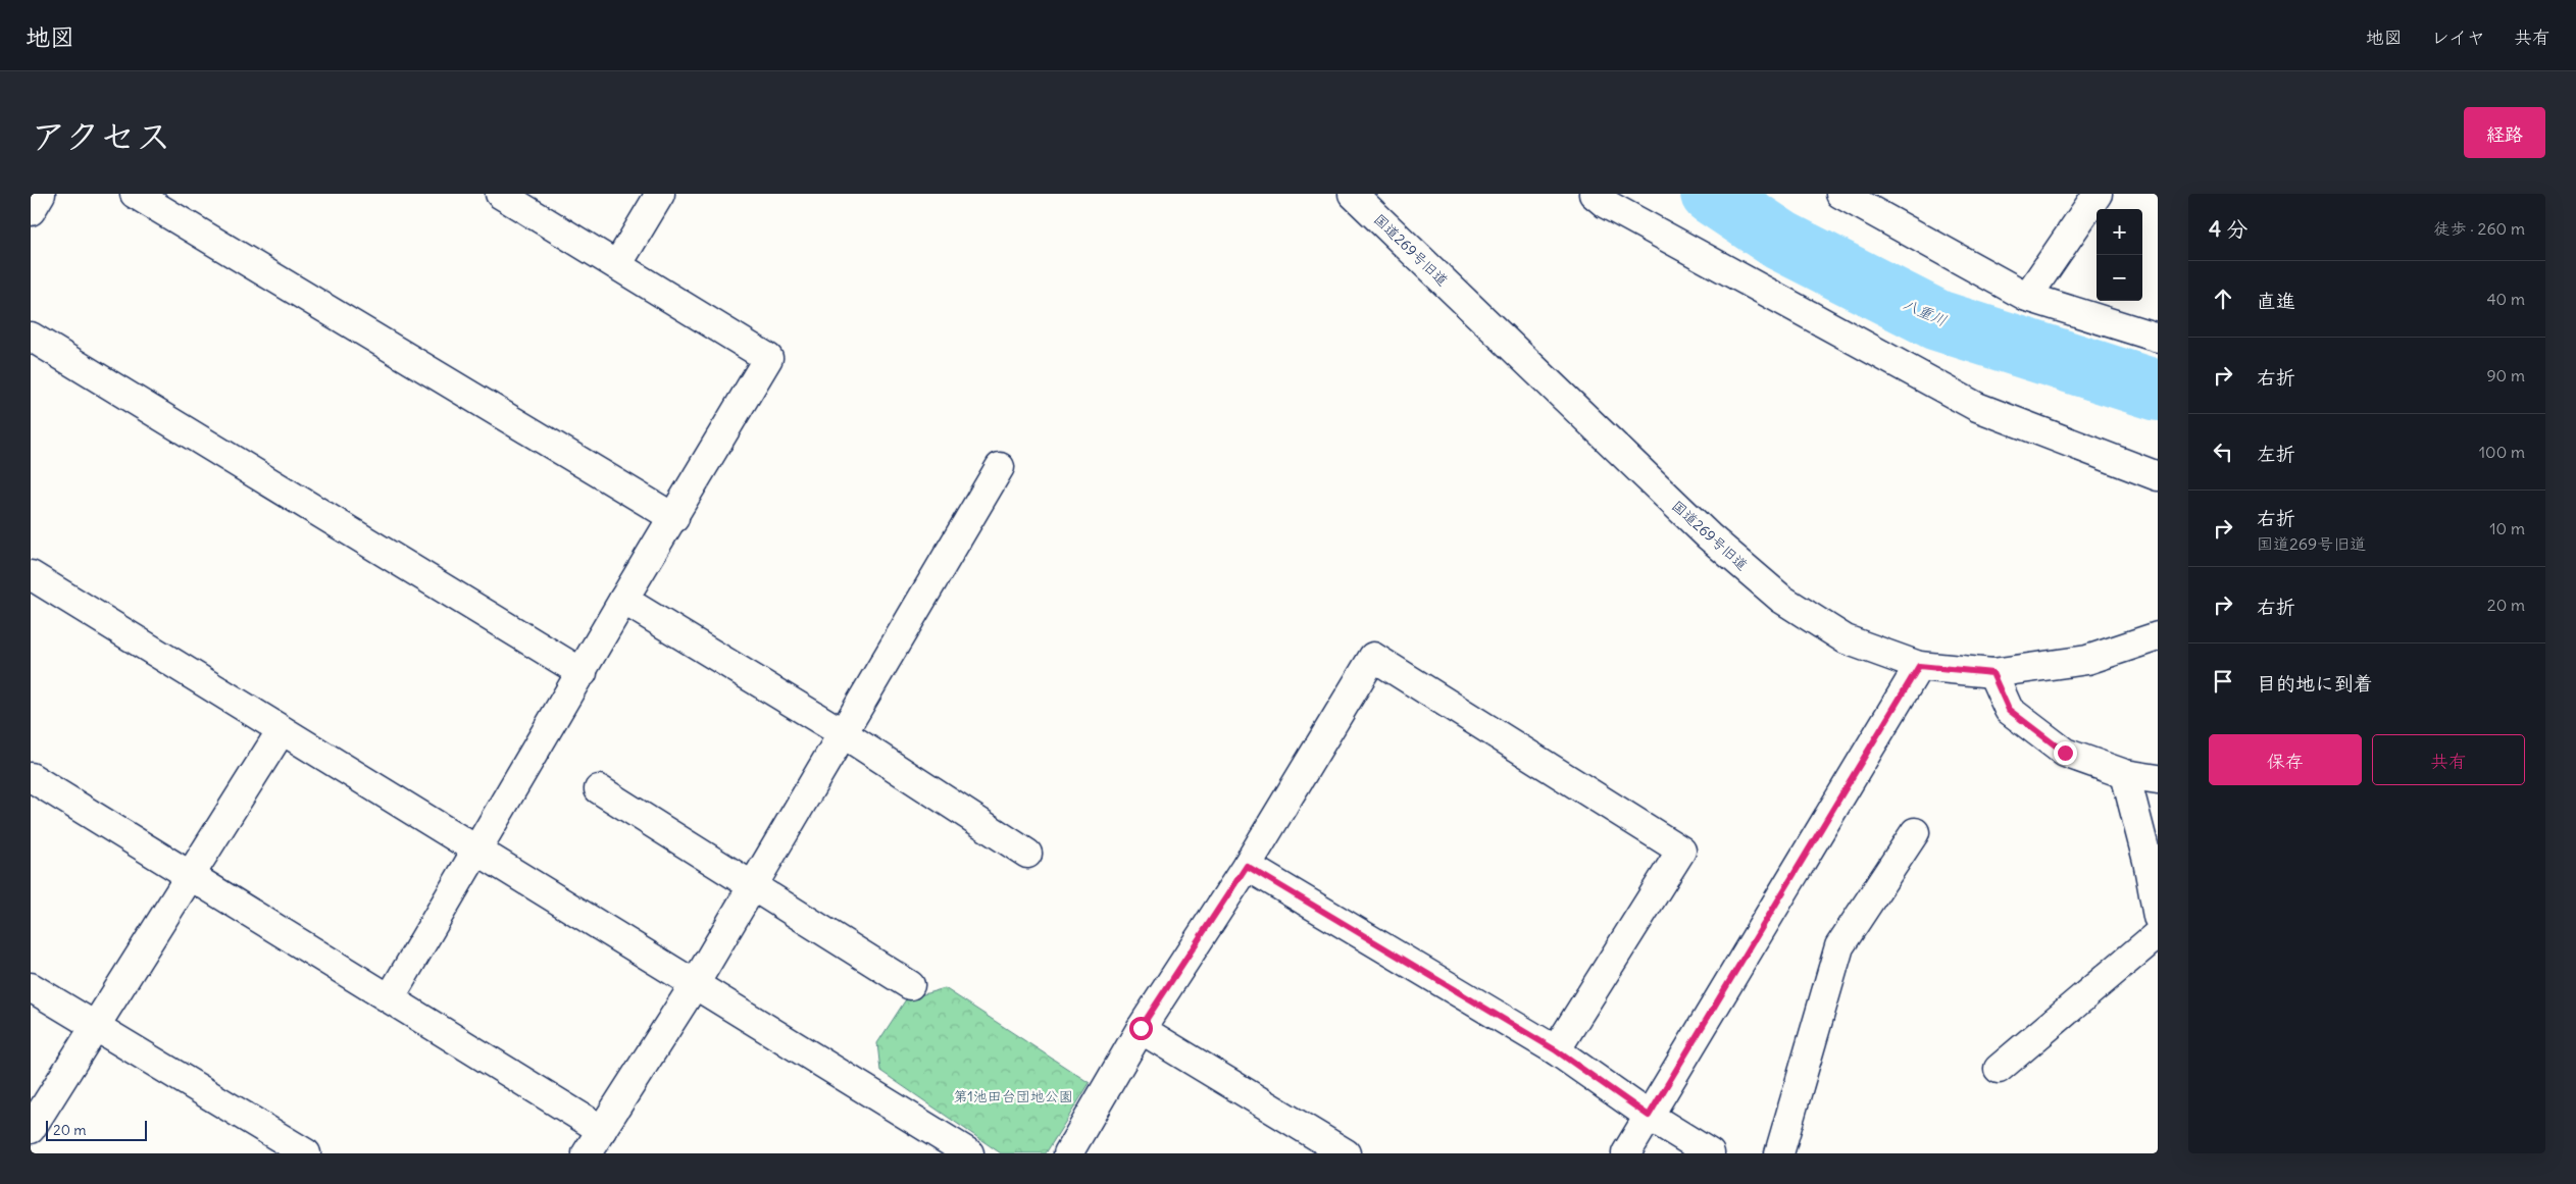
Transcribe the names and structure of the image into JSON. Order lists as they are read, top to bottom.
{
  "streets": {
    "street": ["国道269号旧道"]
  },
  "water": ["八重川"],
  "parks": ["第1池田台団地公園"],
  "scale_bar": "20 m",
  "page": {
    "header": "地図",
    "nav": ["地図", "レイヤ", "共有"],
    "title": "アクセス",
    "buttons": [
      "経路",
      ["保存", "共有"]
    ],
    "heading": ["4 分", "徒歩 · 260 m"],
    "map_buttons": ["+", "−"],
    "list": [
      ["直進", "40 m"],
      ["右折", "90 m"],
      ["左折", "100 m"],
      ["右折", "国道269号旧道", "10 m"],
      ["右折", "20 m"],
      "目的地に到着"
    ],
    "scale": "20 m"
  }
}
